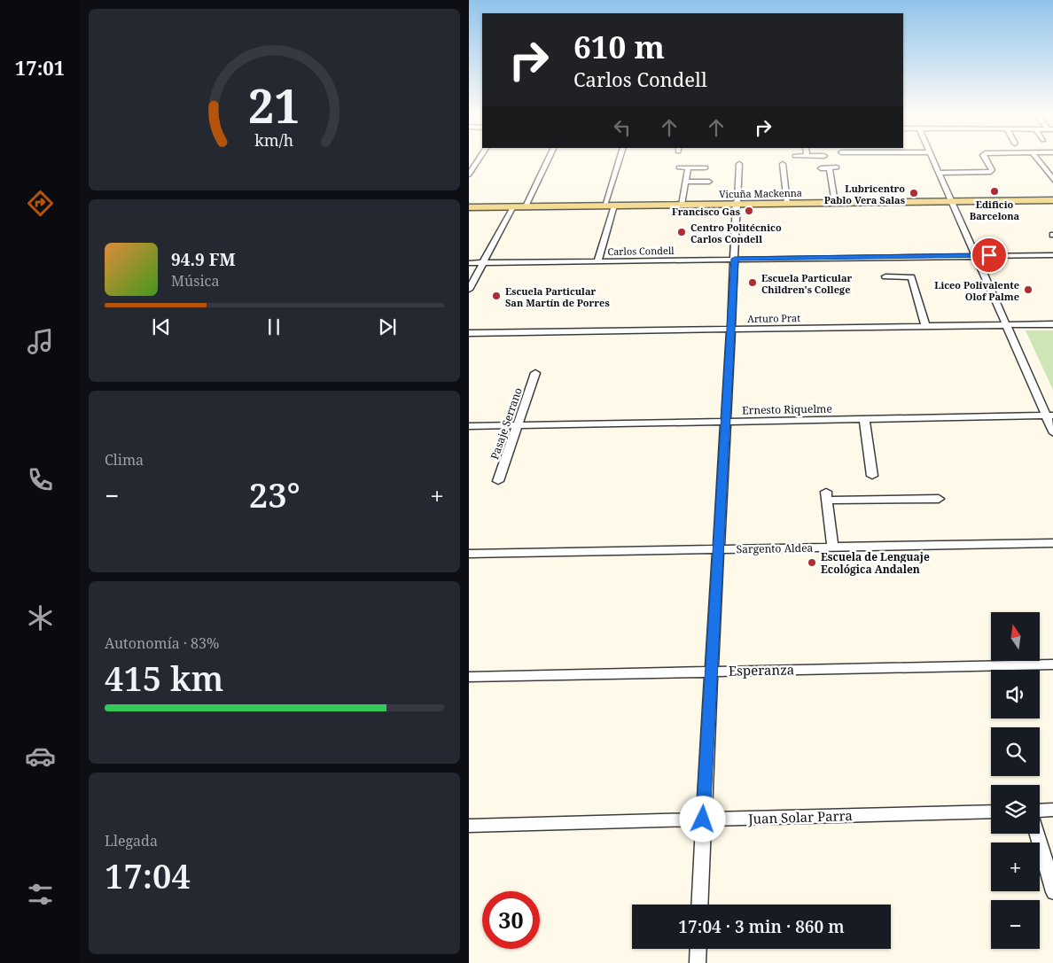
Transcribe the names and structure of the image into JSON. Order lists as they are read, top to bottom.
{
  "streets": {
    "main road": ["Vicuña Mackenna"],
    "street": [
      "Carlos Condell",
      "Arturo Prat",
      "Ernesto Riquelme",
      "Pasaje Serrano",
      "Sargento Aldea",
      "Esperanza",
      "Juan Solar Parra"
    ]
  },
  "crossings": [
    ["Ernesto Riquelme", "Pasaje Serrano"]
  ],
  "places": [
    "Edificio Barcelona",
    "Lubricentro Pablo Vera Salas",
    "Francisco Gas",
    "Centro Politécnico Carlos Condell",
    "Escuela Particular Children's College",
    "Liceo Polivalente Olof Palme",
    "Escuela Particular San Martín de Porres",
    "Escuela de Lenguaje Ecológica Andalen"
  ],
  "north": "top",
  "page": {
    "tabs": "17:01",
    "turn": ["610 m", "Carlos Condell"],
    "song": ["94.9 FM", "Música"],
    "tile": [
      "Clima",
      ["Autonomía · 83%", "415 km"],
      ["Llegada", "17:04"]
    ],
    "heat": ["−", "23°", "+"],
    "map_buttons": ["+", "−"],
    "limit": "30",
    "trip": "17:04 · 3 min · 860 m",
    "gauge": ["21", "km/h"]
  }
}
